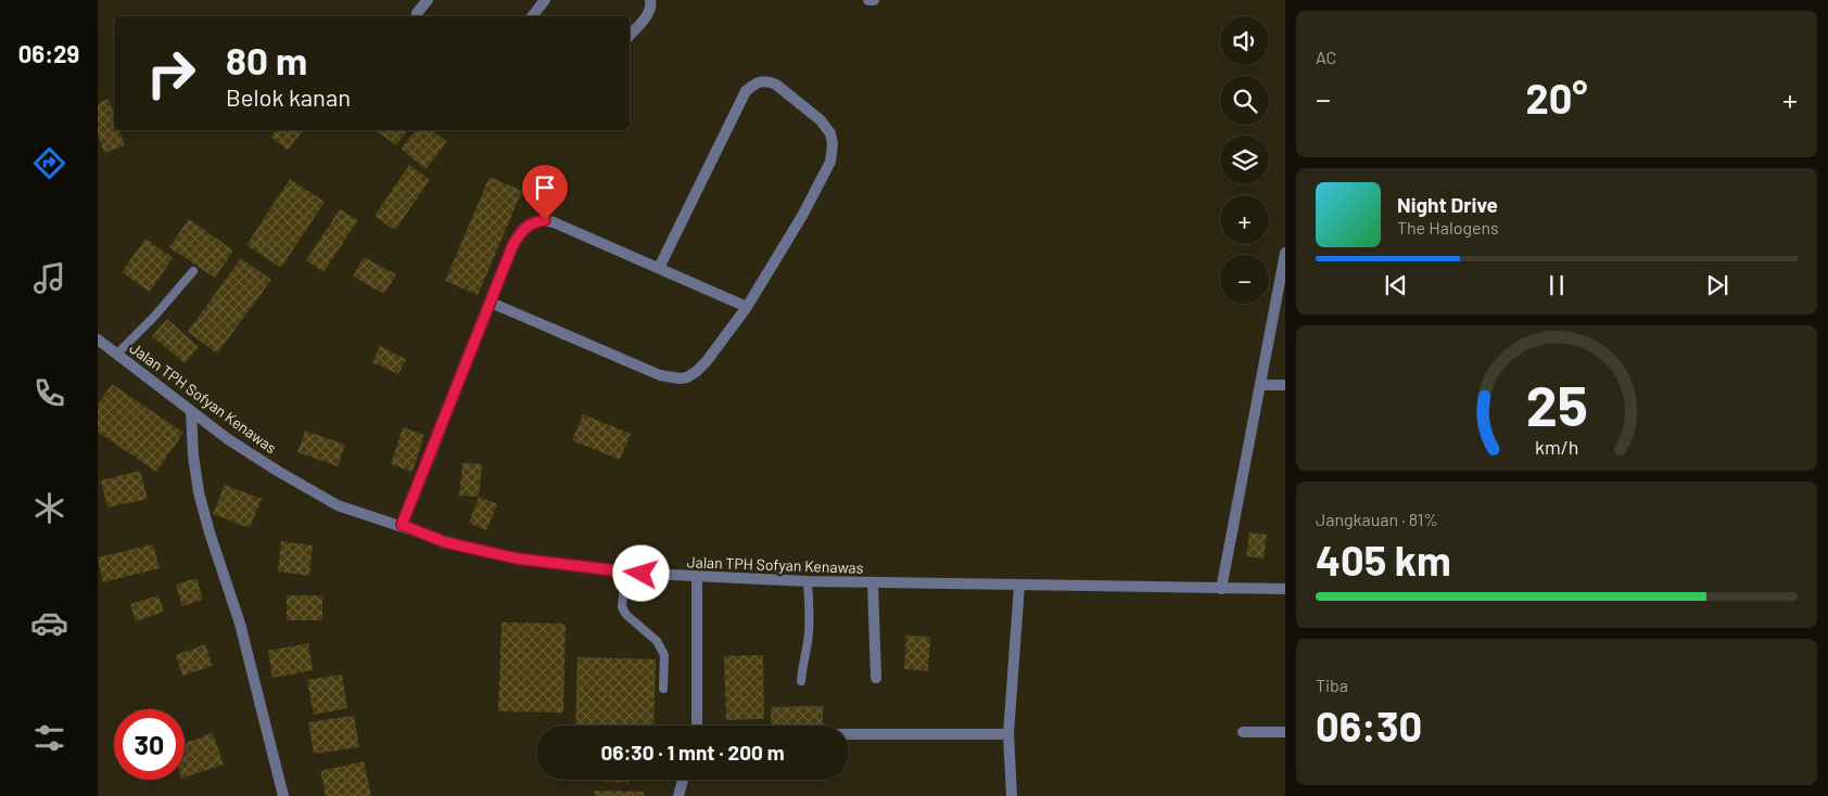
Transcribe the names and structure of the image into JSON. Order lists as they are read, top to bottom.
{
  "streets": {
    "street": ["Jalan TPH Sofyan Kenawas"]
  },
  "page": {
    "tabs": "06:29",
    "tile": [
      "AC",
      ["Jangkauan · 81%", "405 km"],
      ["Tiba", "06:30"]
    ],
    "map_buttons": ["+", "−"],
    "turn": ["80 m", "Belok kanan"],
    "heat": ["−", "20°", "+"],
    "song": ["Night Drive", "The Halogens"],
    "limit": "30",
    "trip": "06:30 · 1 mnt · 200 m",
    "gauge": ["25", "km/h"]
  }
}
